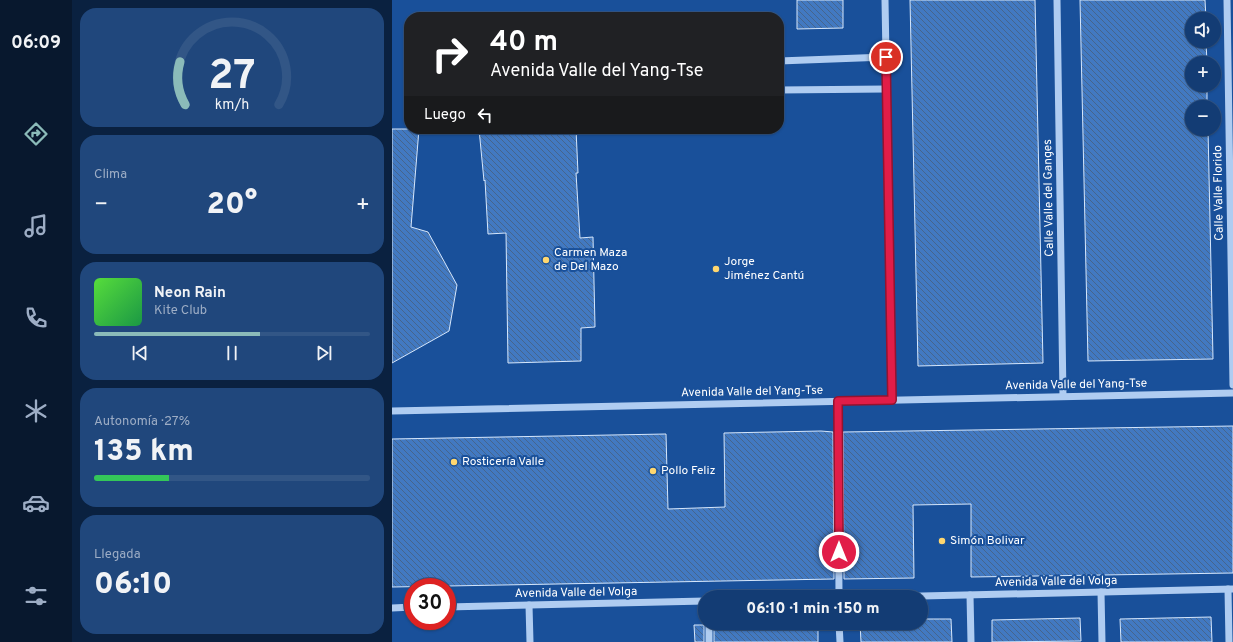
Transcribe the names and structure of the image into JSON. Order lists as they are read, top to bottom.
{
  "streets": {
    "street": [
      "Calle Valle Florido",
      "Calle Valle del Ganges",
      "Avenida Valle del Yang-Tse",
      "Avenida Valle del Volga"
    ]
  },
  "crossings": [
    ["Calle Valle del Ganges", "Avenida Valle del Yang-Tse"]
  ],
  "places": [
    "Carmen Maza de Del Mazo",
    "Jorge Jiménez Cantú",
    "Rosticería Valle",
    "Pollo Feliz",
    "Simón Bolivar"
  ],
  "page": {
    "tabs": "06:09",
    "map_buttons": ["+", "−"],
    "turn": ["40 m", "Avenida Valle del Yang-Tse"],
    "then": "Luego",
    "tile": [
      "Clima",
      ["Autonomía · 27%", "135 km"],
      ["Llegada", "06:10"]
    ],
    "heat": ["−", "20°", "+"],
    "song": ["Neon Rain", "Kite Club"],
    "limit": "30",
    "trip": "06:10 · 1 min · 150 m",
    "gauge": ["27", "km/h"]
  }
}
